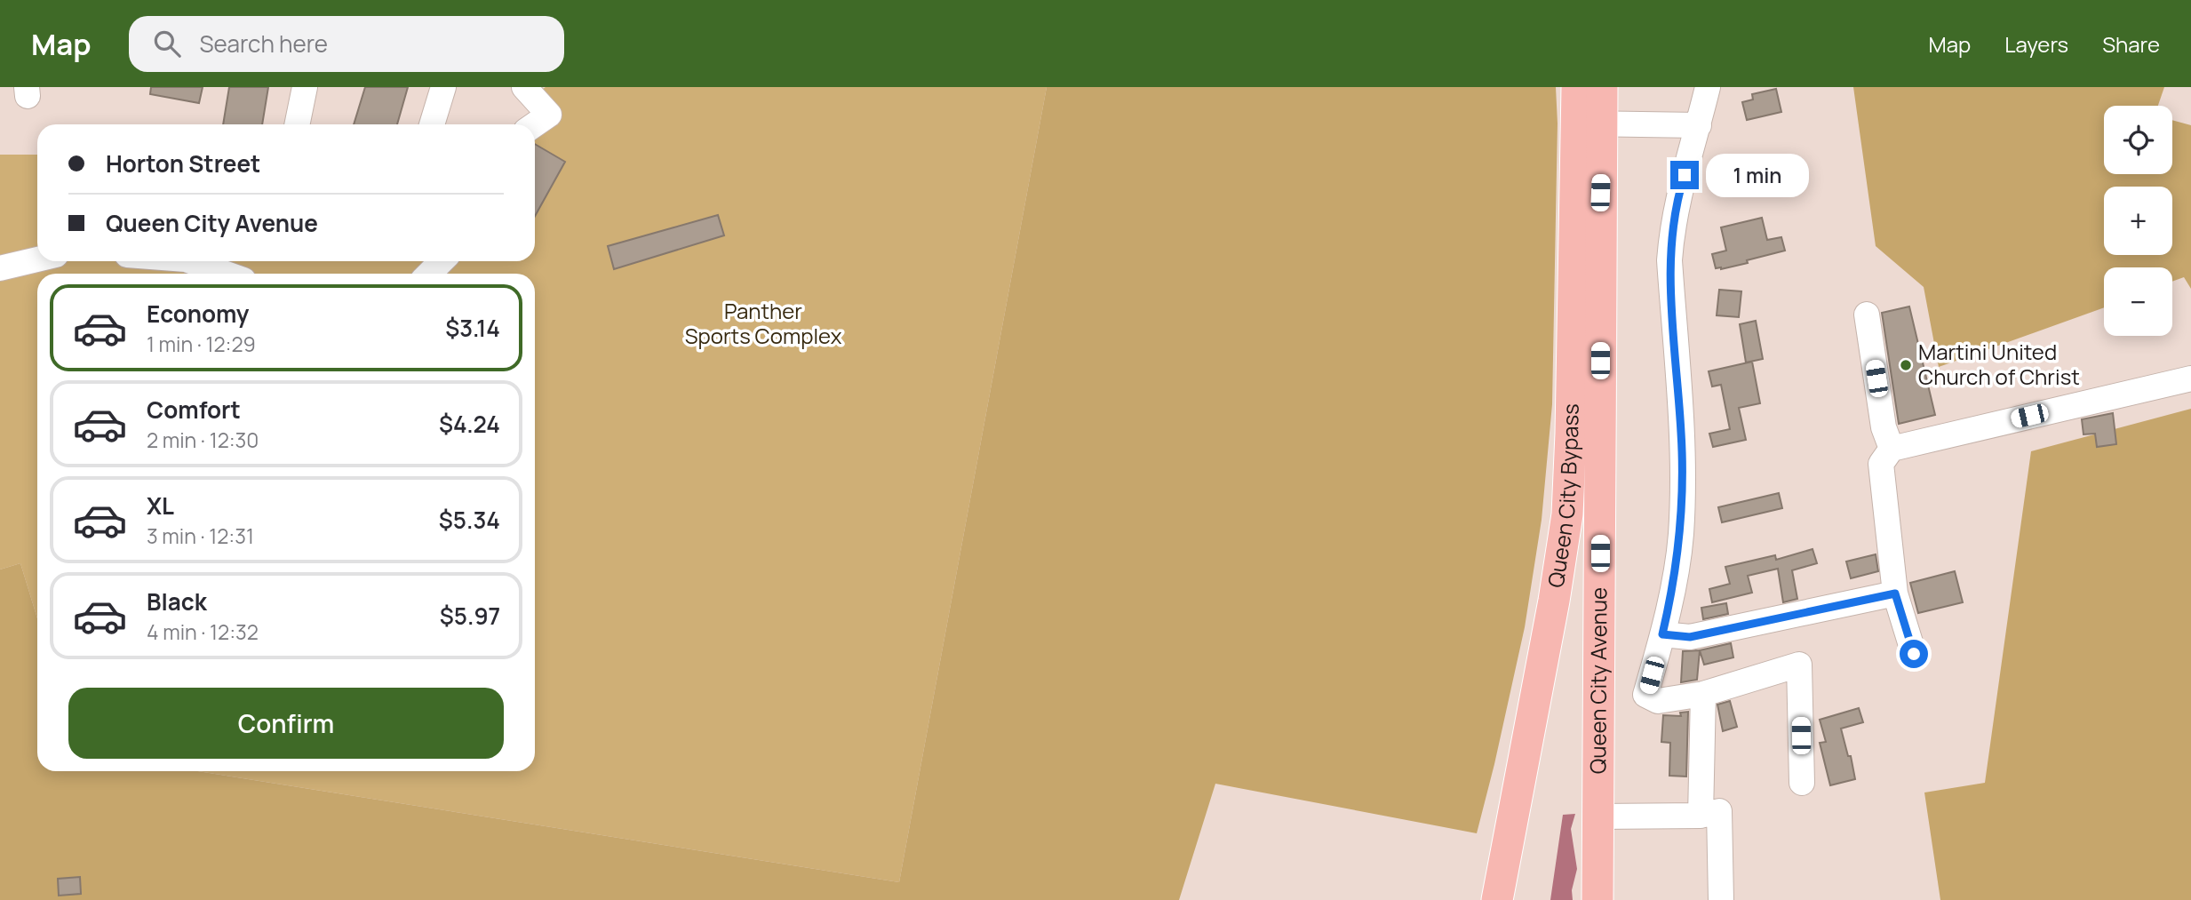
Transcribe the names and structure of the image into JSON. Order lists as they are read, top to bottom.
{
  "streets": {
    "main road": ["Queen City Bypass", "Queen City Avenue"]
  },
  "crossings": [
    ["Queen City Bypass", "Queen City Avenue"]
  ],
  "parks": ["Panther Sports Complex"],
  "places": ["Martini United Church of Christ"],
  "page": {
    "header": "Map",
    "search": "Search here",
    "nav": ["Map", "Layers", "Share"],
    "map_buttons": ["+", "−"],
    "banner": ["Horton Street", "Queen City Avenue"],
    "bubble": "1 min",
    "list": [
      {
        "name": "Economy",
        "note": "1 min · 12:29",
        "value": "$3.14"
      },
      {
        "name": "Comfort",
        "note": "2 min · 12:30",
        "value": "$4.24"
      },
      {
        "name": "XL",
        "note": "3 min · 12:31",
        "value": "$5.34"
      },
      {
        "name": "Black",
        "note": "4 min · 12:32",
        "value": "$5.97"
      }
    ],
    "buttons": "Confirm"
  }
}
